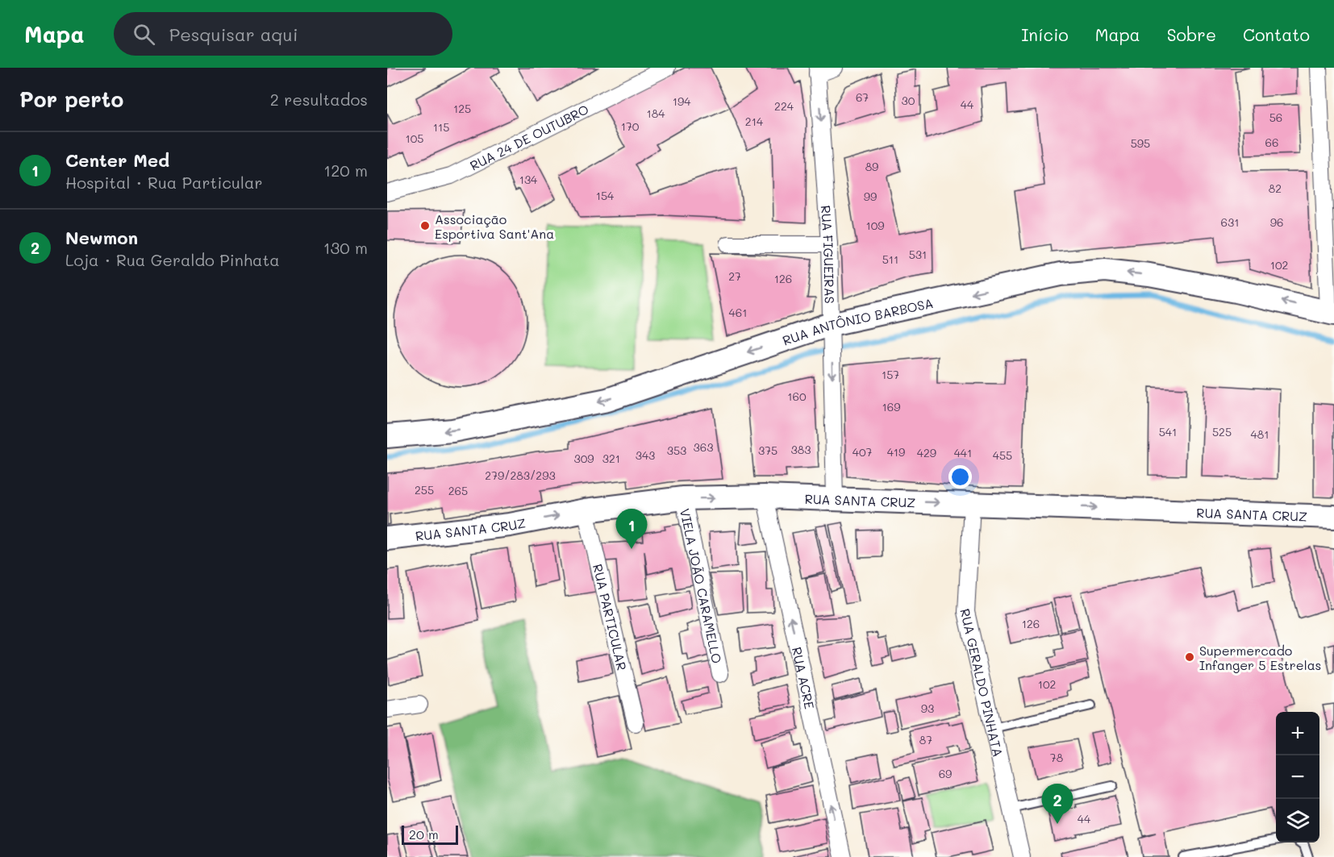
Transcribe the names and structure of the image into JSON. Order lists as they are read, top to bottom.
{
  "streets": {
    "street": [
      "RUA 24 DE OUTUBRO",
      "RUA FIGUEIRAS",
      "RUA ANTÔNIO BARBOSA",
      "RUA SANTA CRUZ",
      "VIELA JOÃO CARAMELLO",
      "RUA PARTICULAR",
      "RUA ACRE",
      "RUA GERALDO PINHATA"
    ]
  },
  "crossings": [
    ["RUA FIGUEIRAS", "RUA ANTÔNIO BARBOSA"],
    ["RUA FIGUEIRAS", "RUA SANTA CRUZ"],
    ["RUA SANTA CRUZ", "VIELA JOÃO CARAMELLO"],
    ["RUA SANTA CRUZ", "RUA PARTICULAR"],
    ["RUA SANTA CRUZ", "RUA ACRE"],
    ["RUA SANTA CRUZ", "RUA GERALDO PINHATA"]
  ],
  "one_way": [
    "RUA FIGUEIRAS",
    "RUA ANTÔNIO BARBOSA",
    "RUA SANTA CRUZ",
    "RUA ACRE"
  ],
  "places": ["Associação Esportiva Sant'Ana", "Supermercado Infanger 5 Estrelas"],
  "house_numbers": [
    "67",
    "30",
    "194",
    "44",
    "224",
    "125",
    "184",
    "56",
    "214",
    "170",
    "115",
    "105",
    "66",
    "595",
    "89",
    "134",
    "82",
    "154",
    "99",
    "631",
    "96",
    "109",
    "531",
    "511",
    "102",
    "27",
    "126",
    "461",
    "157",
    "160",
    "169",
    "541",
    "525",
    "481",
    "363",
    "383",
    "353",
    "375",
    "407",
    "419",
    "429",
    "441",
    "343",
    "455",
    "309",
    "321",
    "279/283/293",
    "255",
    "265",
    "126",
    "102",
    "93",
    "87",
    "78",
    "69",
    "44"
  ],
  "scale_bar": "20 m",
  "page": {
    "header": "Mapa",
    "search": "Pesquisar aqui",
    "nav": [
      "Início",
      "Mapa",
      "Sobre",
      "Contato"
    ],
    "heading": ["Por perto", "2 resultados"],
    "list": [
      {
        "mark": "1",
        "name": "Center Med",
        "note": "Hospital · Rua Particular",
        "value": "120 m"
      },
      {
        "mark": "2",
        "name": "Newmon",
        "note": "Loja · Rua Geraldo Pinhata",
        "value": "130 m"
      }
    ],
    "pins": ["1", "2"],
    "map_buttons": ["+", "−"],
    "scale": "20 m"
  }
}
